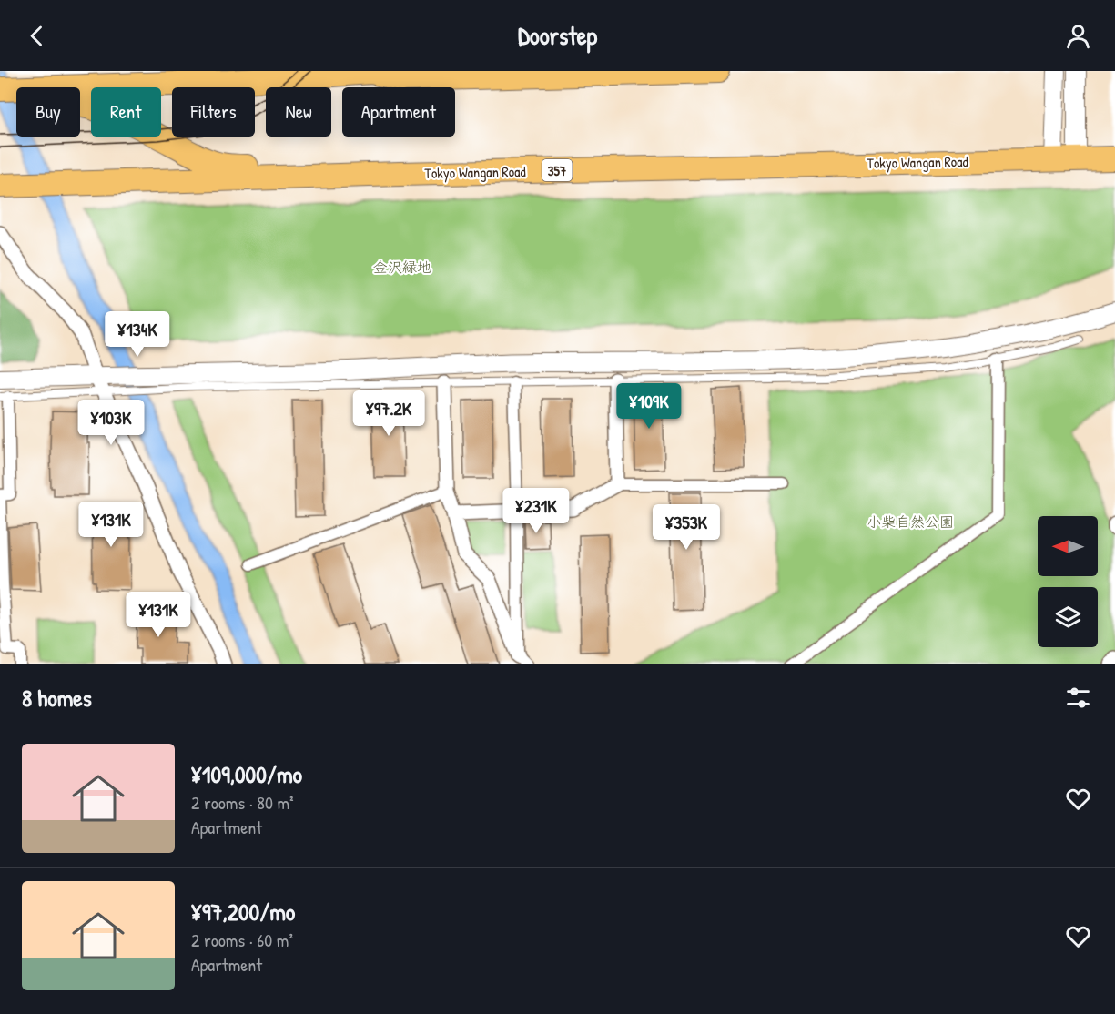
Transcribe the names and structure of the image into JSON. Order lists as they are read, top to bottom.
{
  "streets": {
    "highway": ["Tokyo Wangan Road", "357"]
  },
  "crossings": [
    ["Tokyo Wangan Road", "357"]
  ],
  "parks": ["金沢緑地", "小柴自然公園"],
  "north": "left",
  "page": {
    "header": "Doorstep",
    "chip": [
      "Buy",
      "Rent",
      "Filters",
      "New",
      "Apartment"
    ],
    "price": [
      "¥134K",
      "¥109K",
      "¥97.2K",
      "¥103K",
      "¥231K",
      "¥131K",
      "¥353K",
      "¥131K"
    ],
    "heading": "8 homes",
    "list": [
      {
        "name": "¥109,000/mo",
        "note": "2 rooms · 80 m² · Apartment"
      },
      {
        "name": "¥97,200/mo",
        "note": "2 rooms · 60 m² · Apartment"
      }
    ]
  }
}
